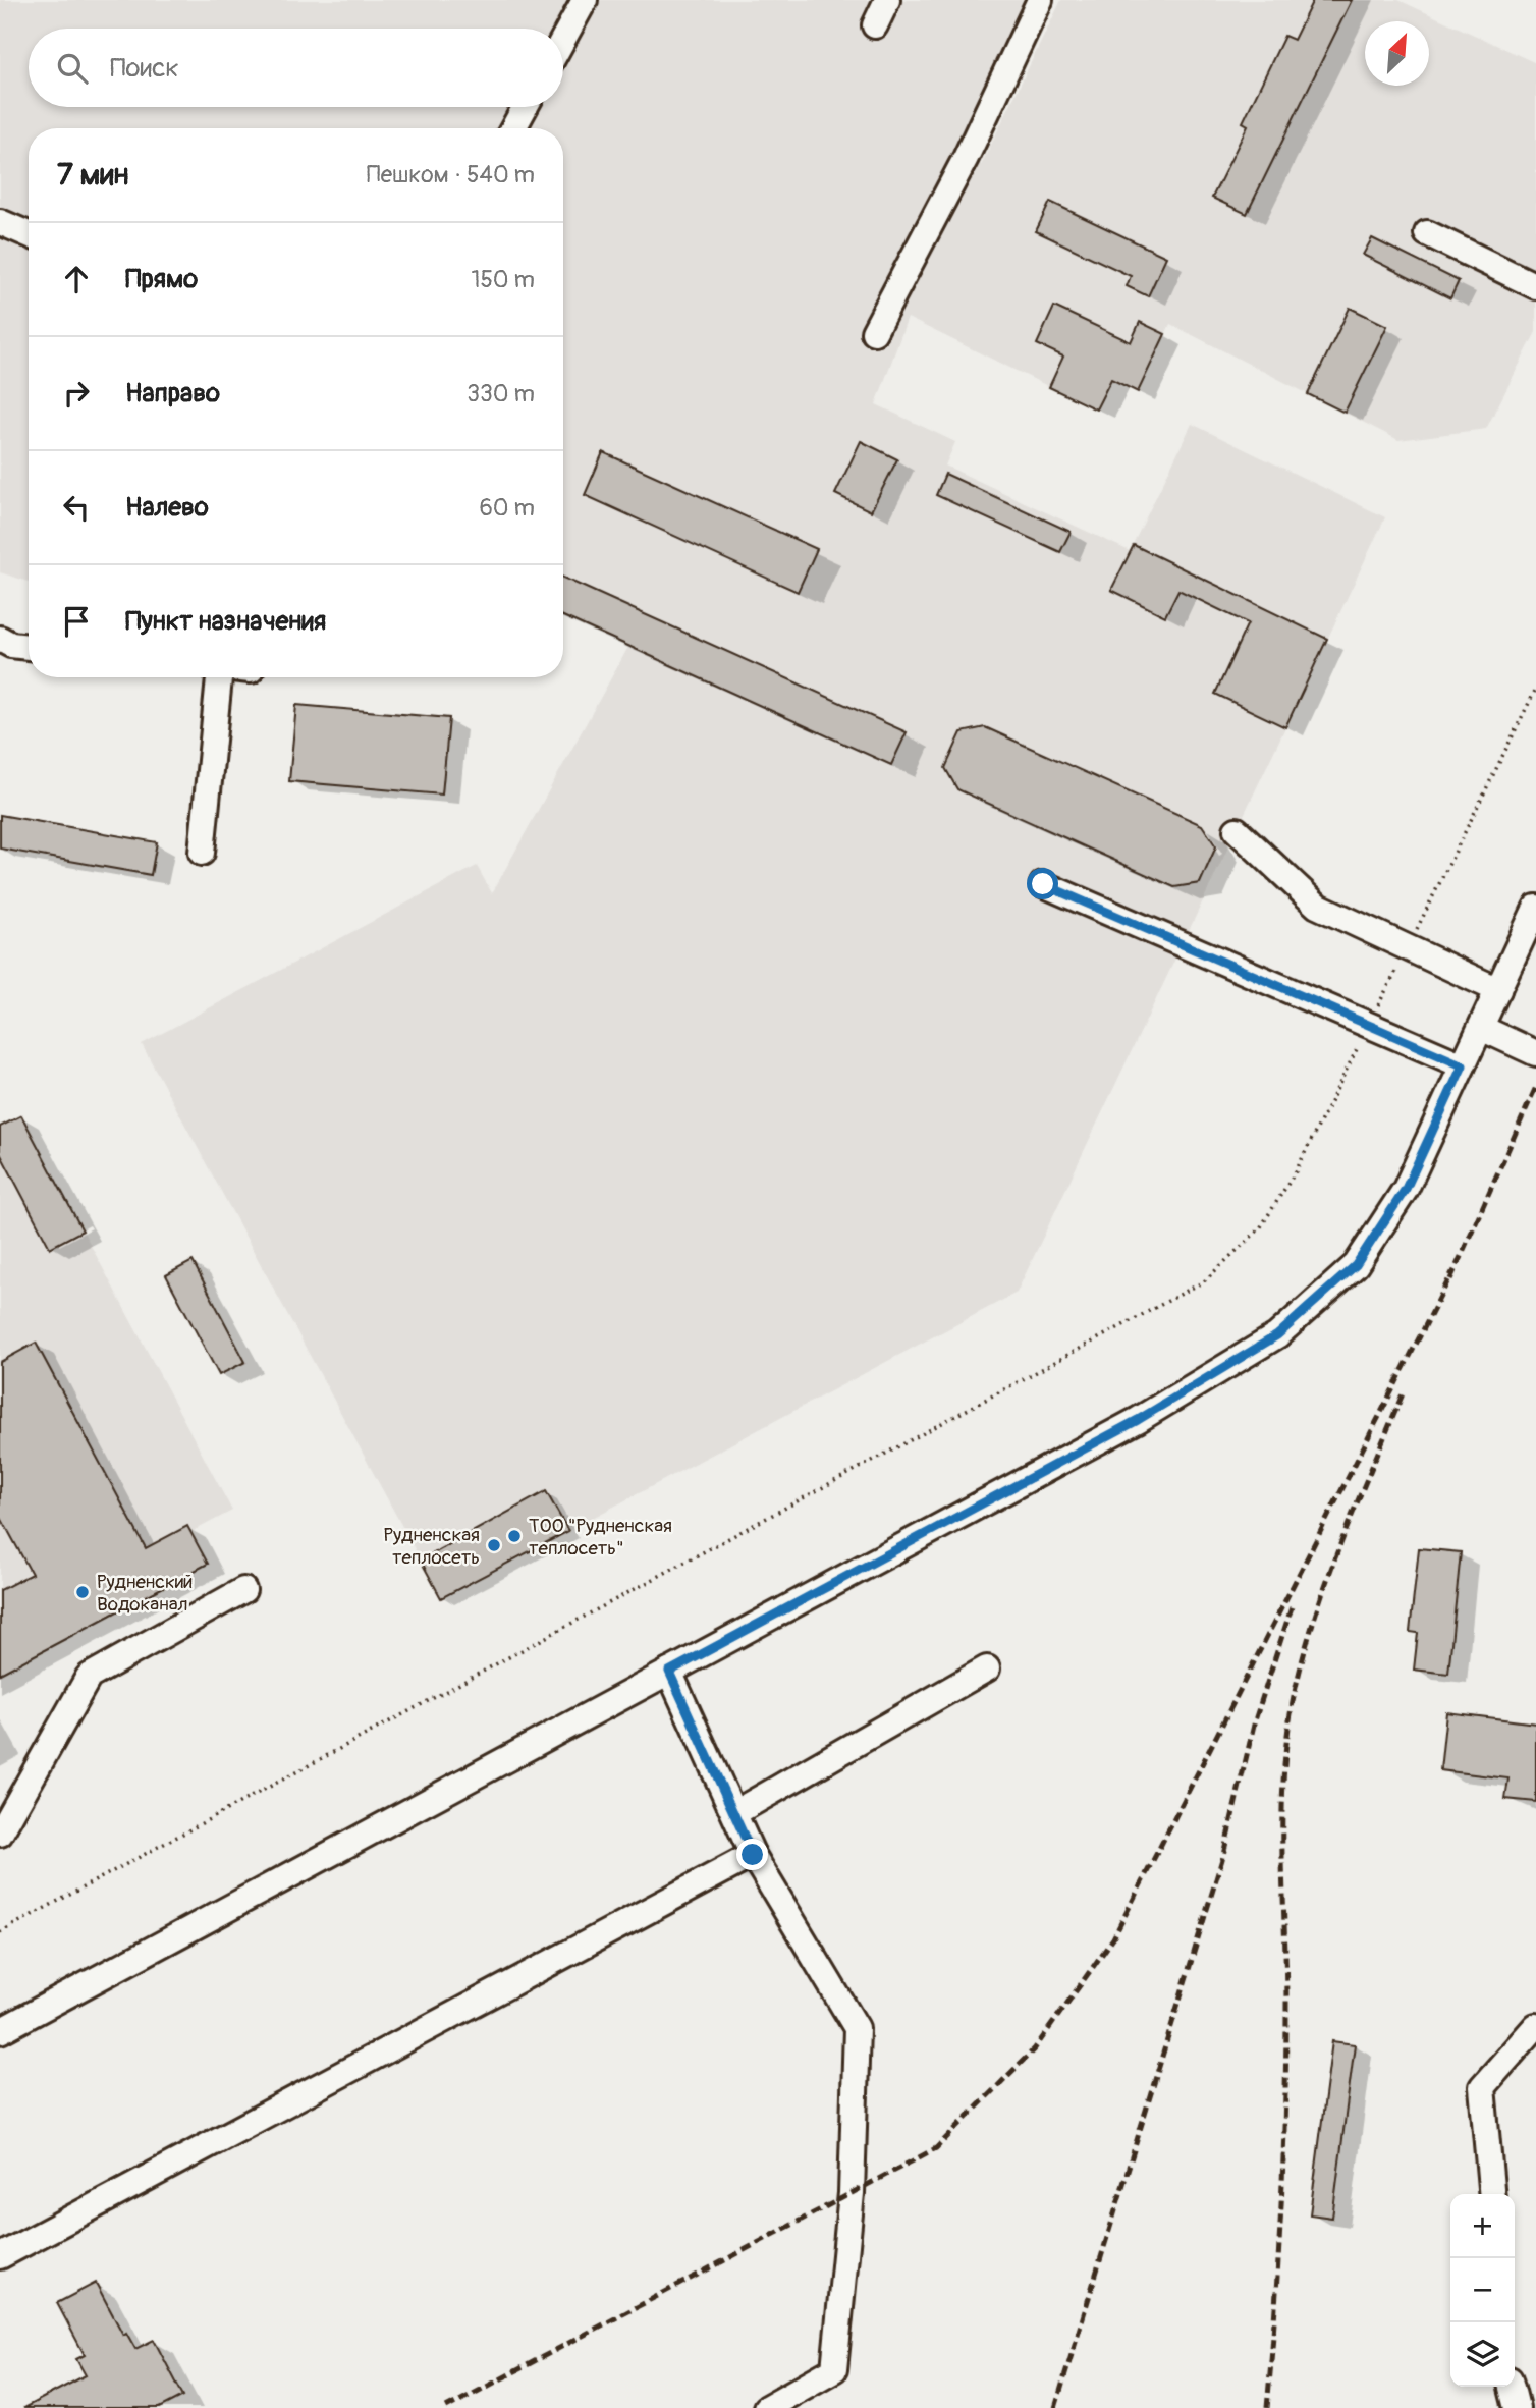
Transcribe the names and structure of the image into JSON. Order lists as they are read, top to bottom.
{
  "places": ["ТОО \"Рудненская теплосеть\"", "Рудненская теплосеть", "Рудненский Водоканал"],
  "north": "top right",
  "page": {
    "search": "Поиск",
    "heading": ["7 мин", "Пешком · 540 m"],
    "list": [
      ["Прямо", "150 m"],
      ["Направо", "330 m"],
      ["Налево", "60 m"],
      "Пункт назначения"
    ],
    "map_buttons": ["+", "−"]
  }
}
